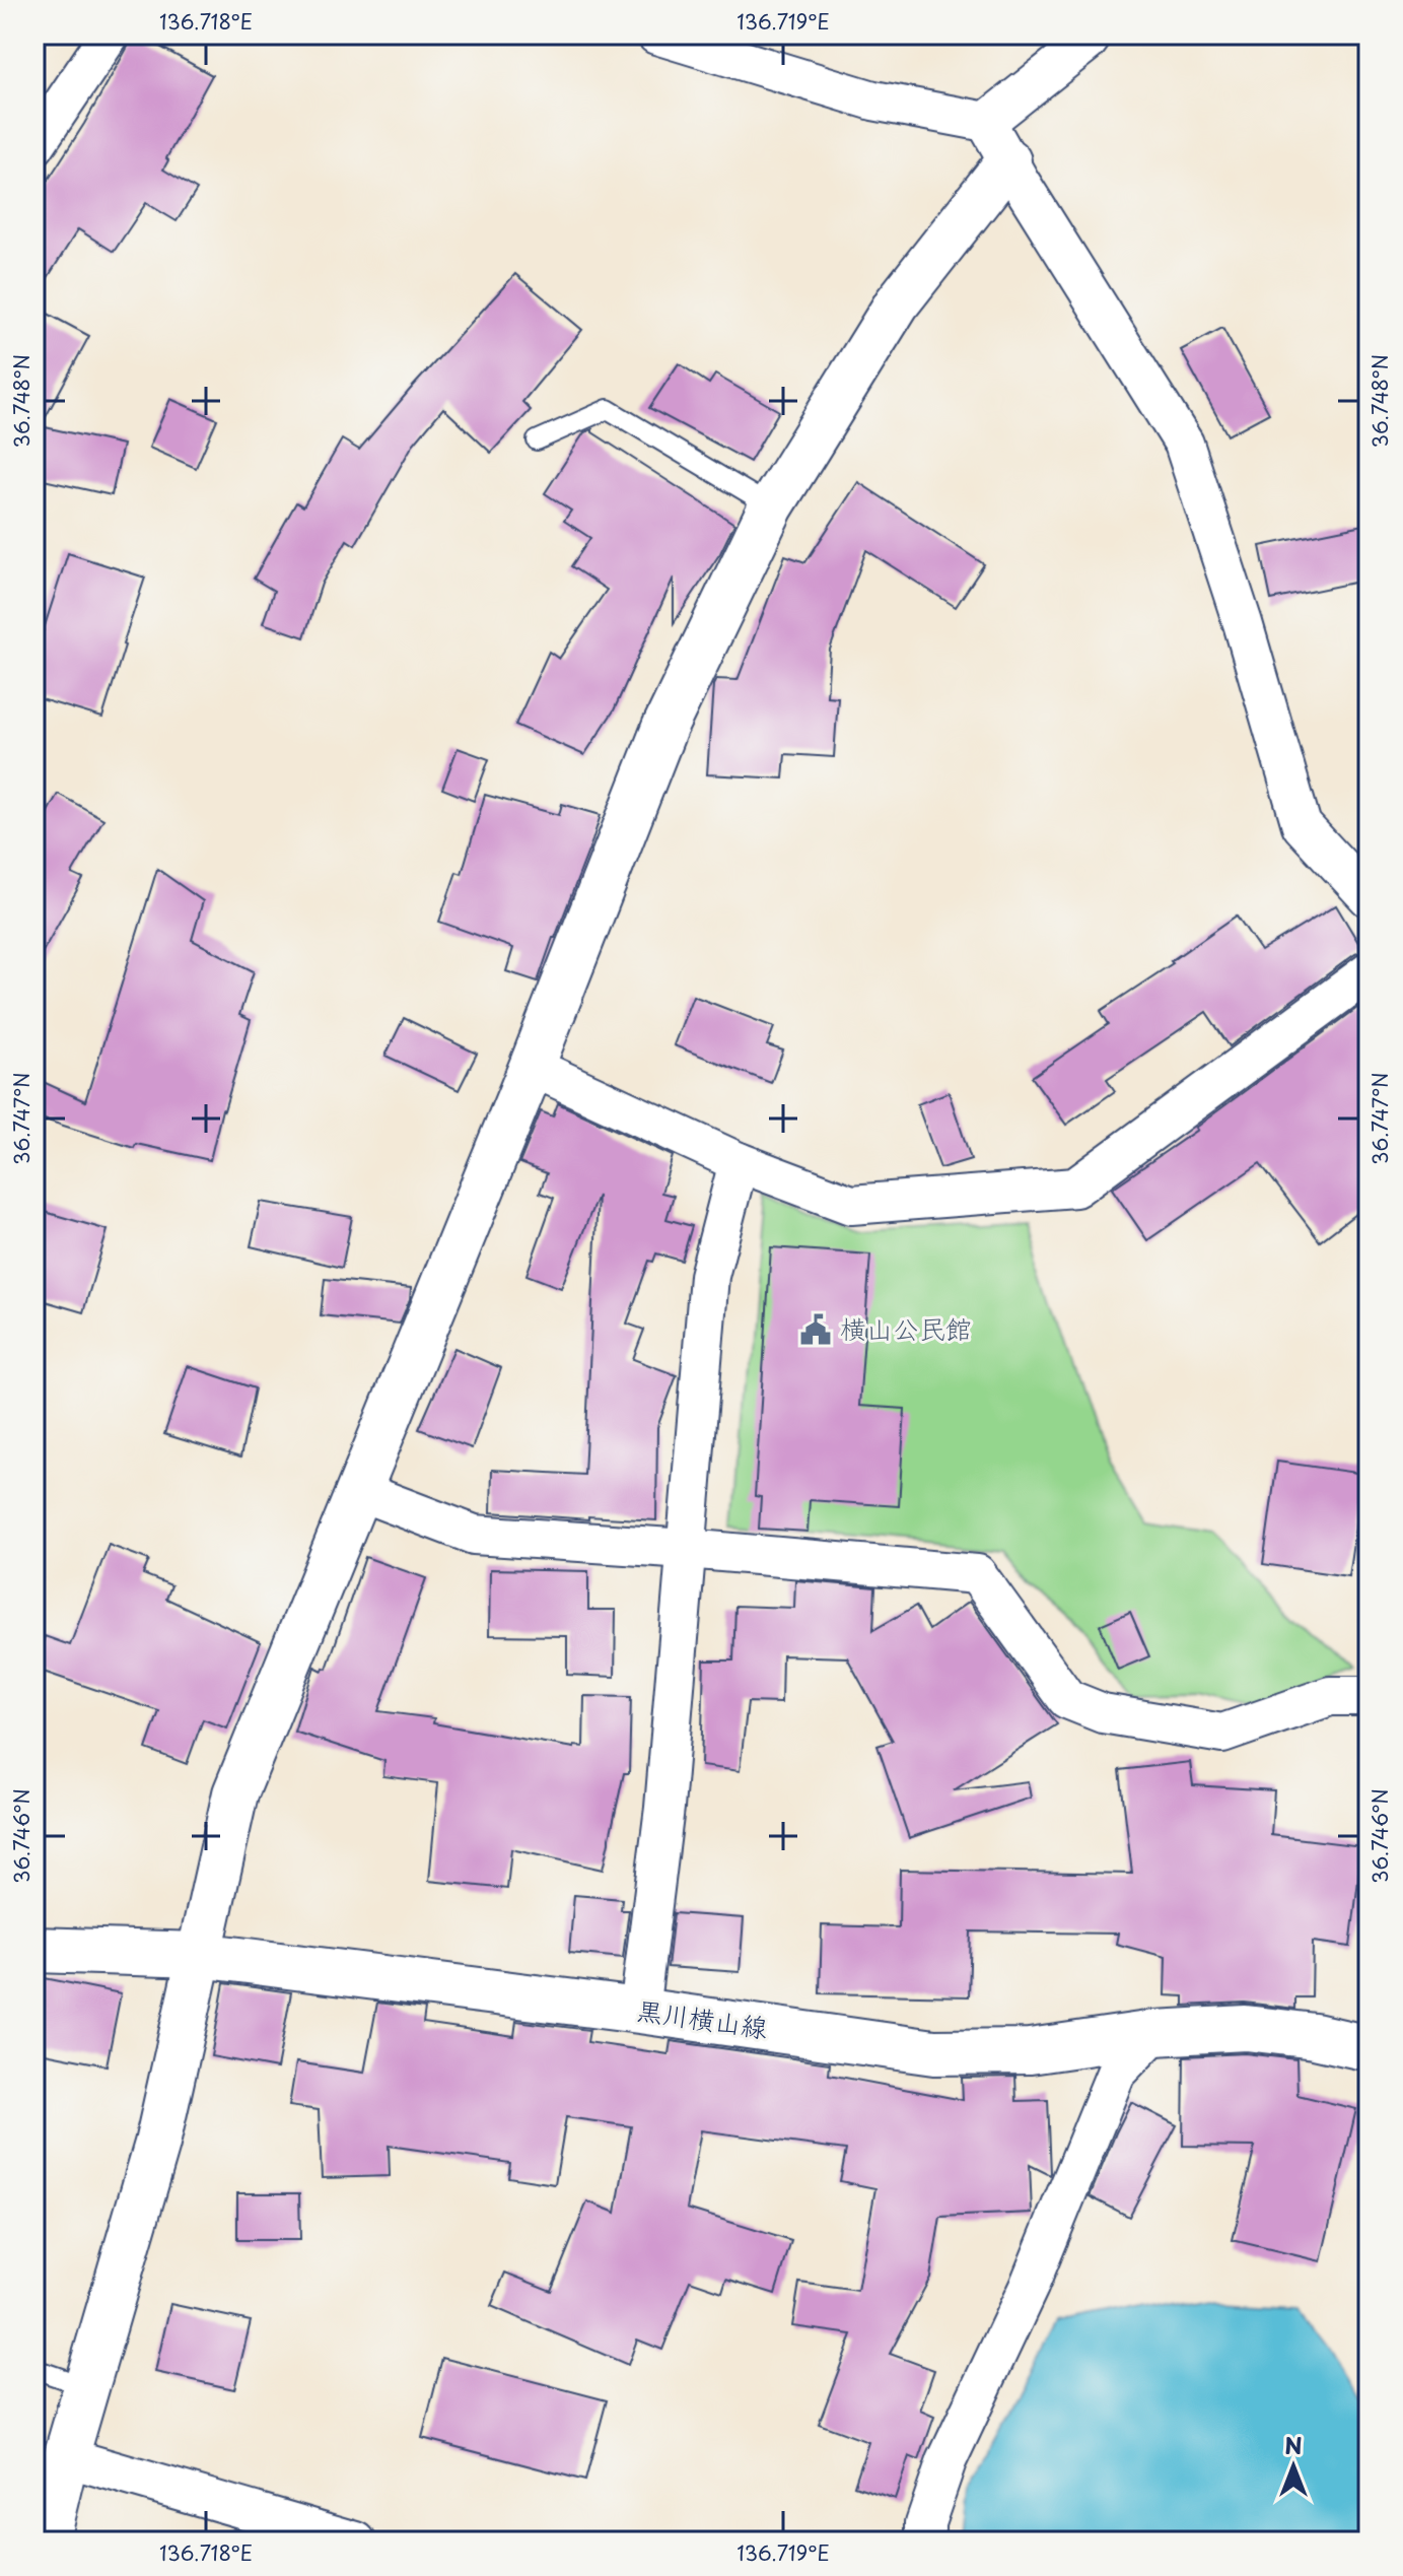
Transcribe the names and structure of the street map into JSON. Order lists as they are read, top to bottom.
{
  "streets": {
    "street": ["黒川横山線"]
  },
  "places": {
    "public building": ["横山公民館"]
  },
  "north": "top",
  "coordinates": [
    "136.718°E",
    "136.719°E",
    "36.748°N",
    "36.747°N",
    "36.746°N"
  ]
}
